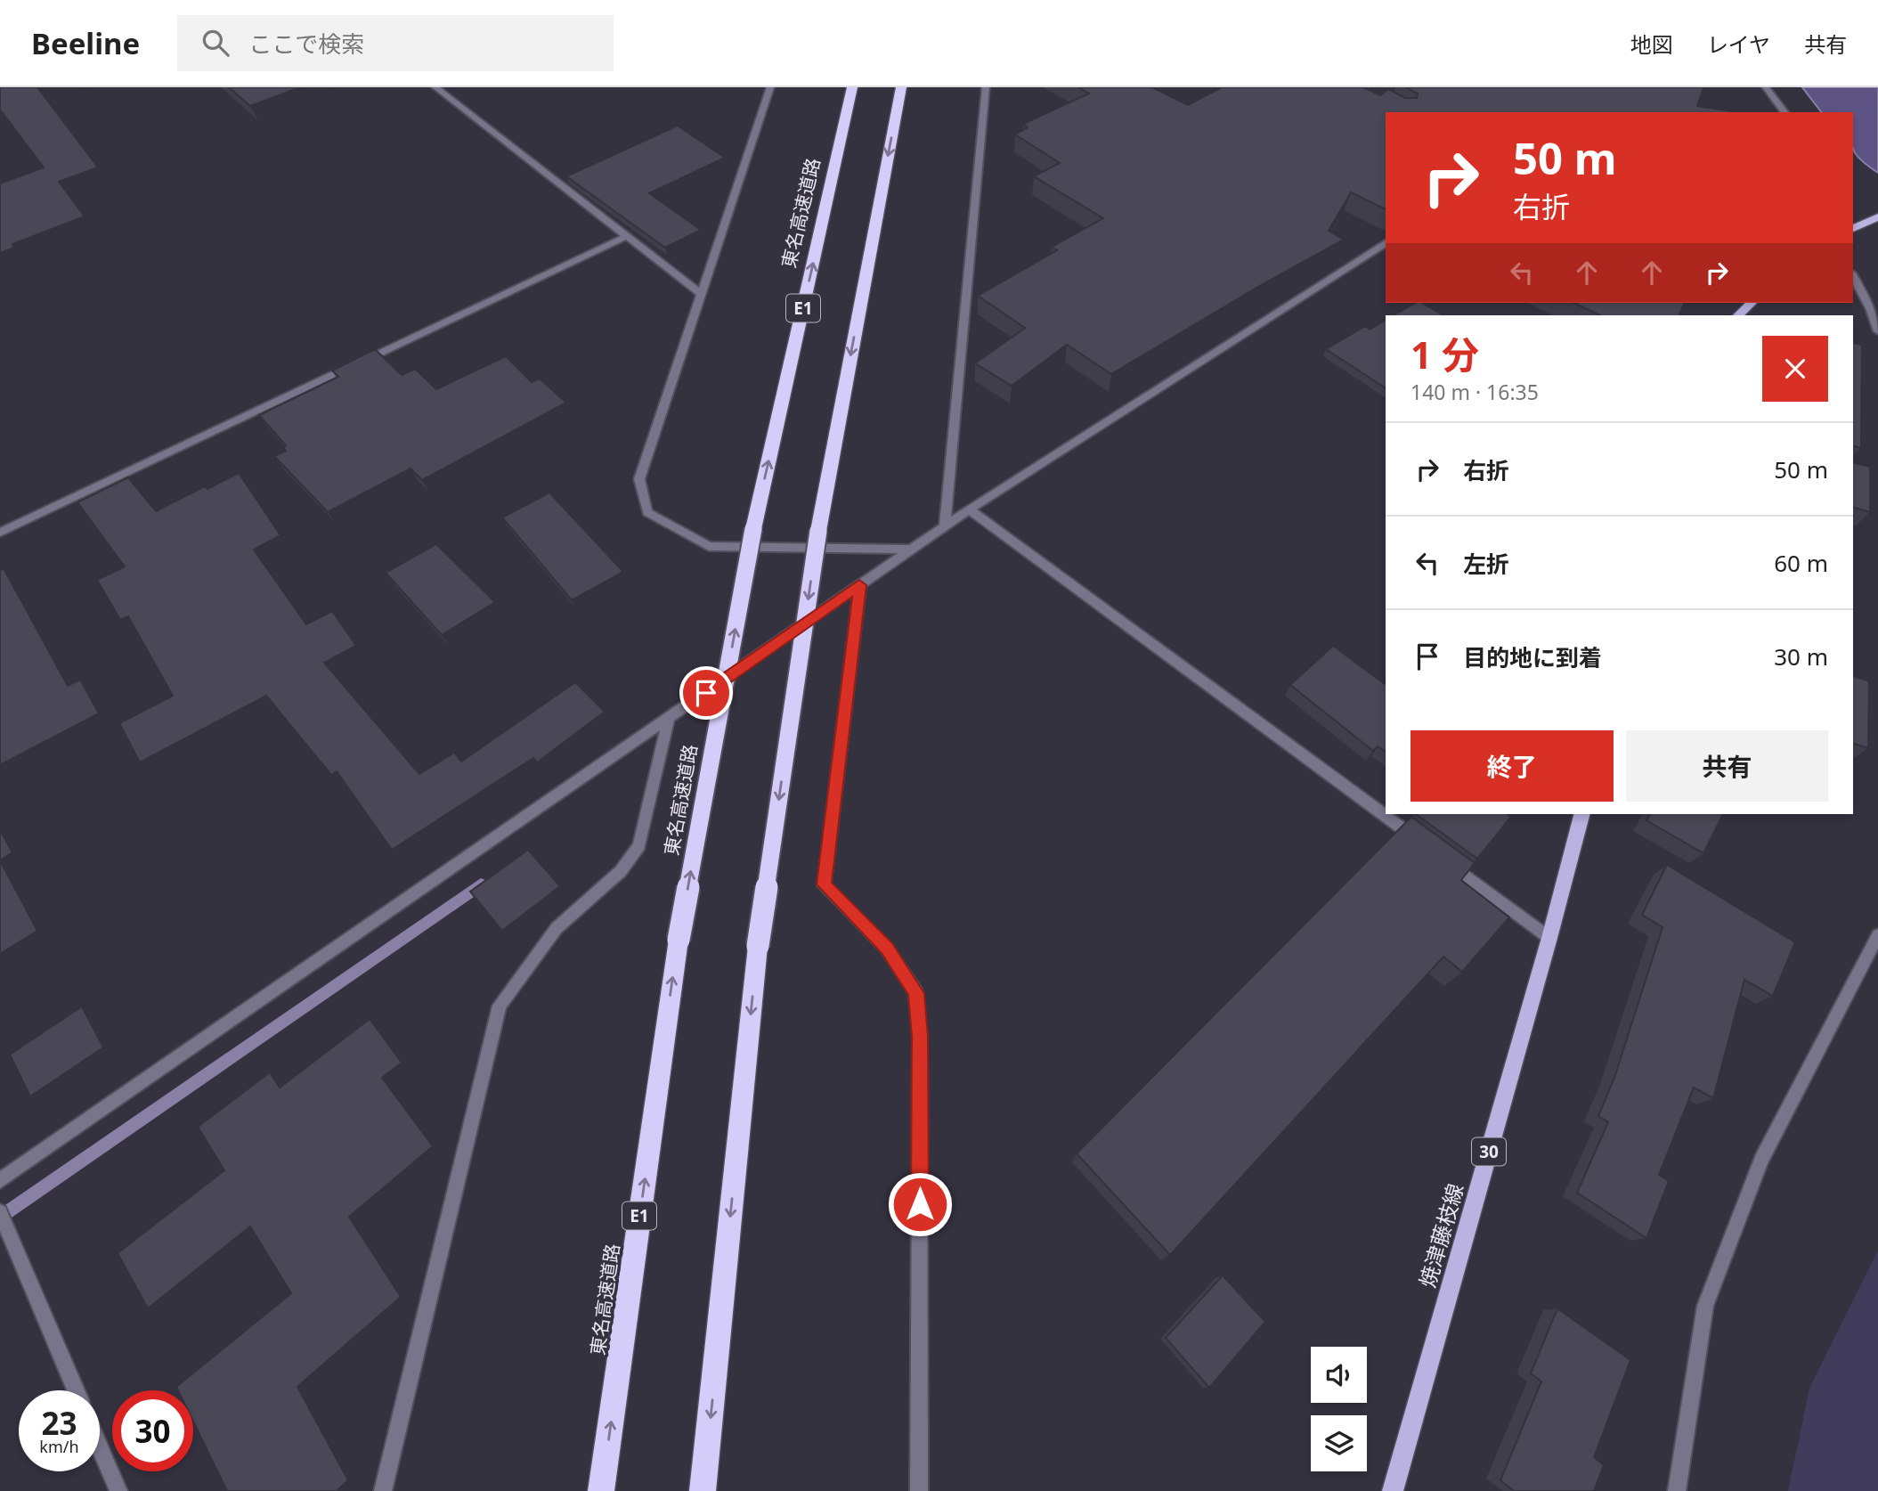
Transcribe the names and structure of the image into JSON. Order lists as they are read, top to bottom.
{
  "streets": {
    "highway": ["東名高速道路", "E1"],
    "main road": ["30", "焼津藤枝線"]
  },
  "page": {
    "header": "Beeline",
    "search": "ここで検索",
    "nav": ["地図", "レイヤ", "共有"],
    "turn": ["50 m", "右折"],
    "heading": ["1 分", "140 m · 16:35"],
    "list": [
      {
        "name": "右折",
        "value": "50 m"
      },
      {
        "name": "左折",
        "value": "60 m"
      },
      {
        "name": "目的地に到着",
        "value": "30 m"
      }
    ],
    "buttons": ["終了", "共有"],
    "speed": "23 km/h",
    "limit": "30"
  }
}
